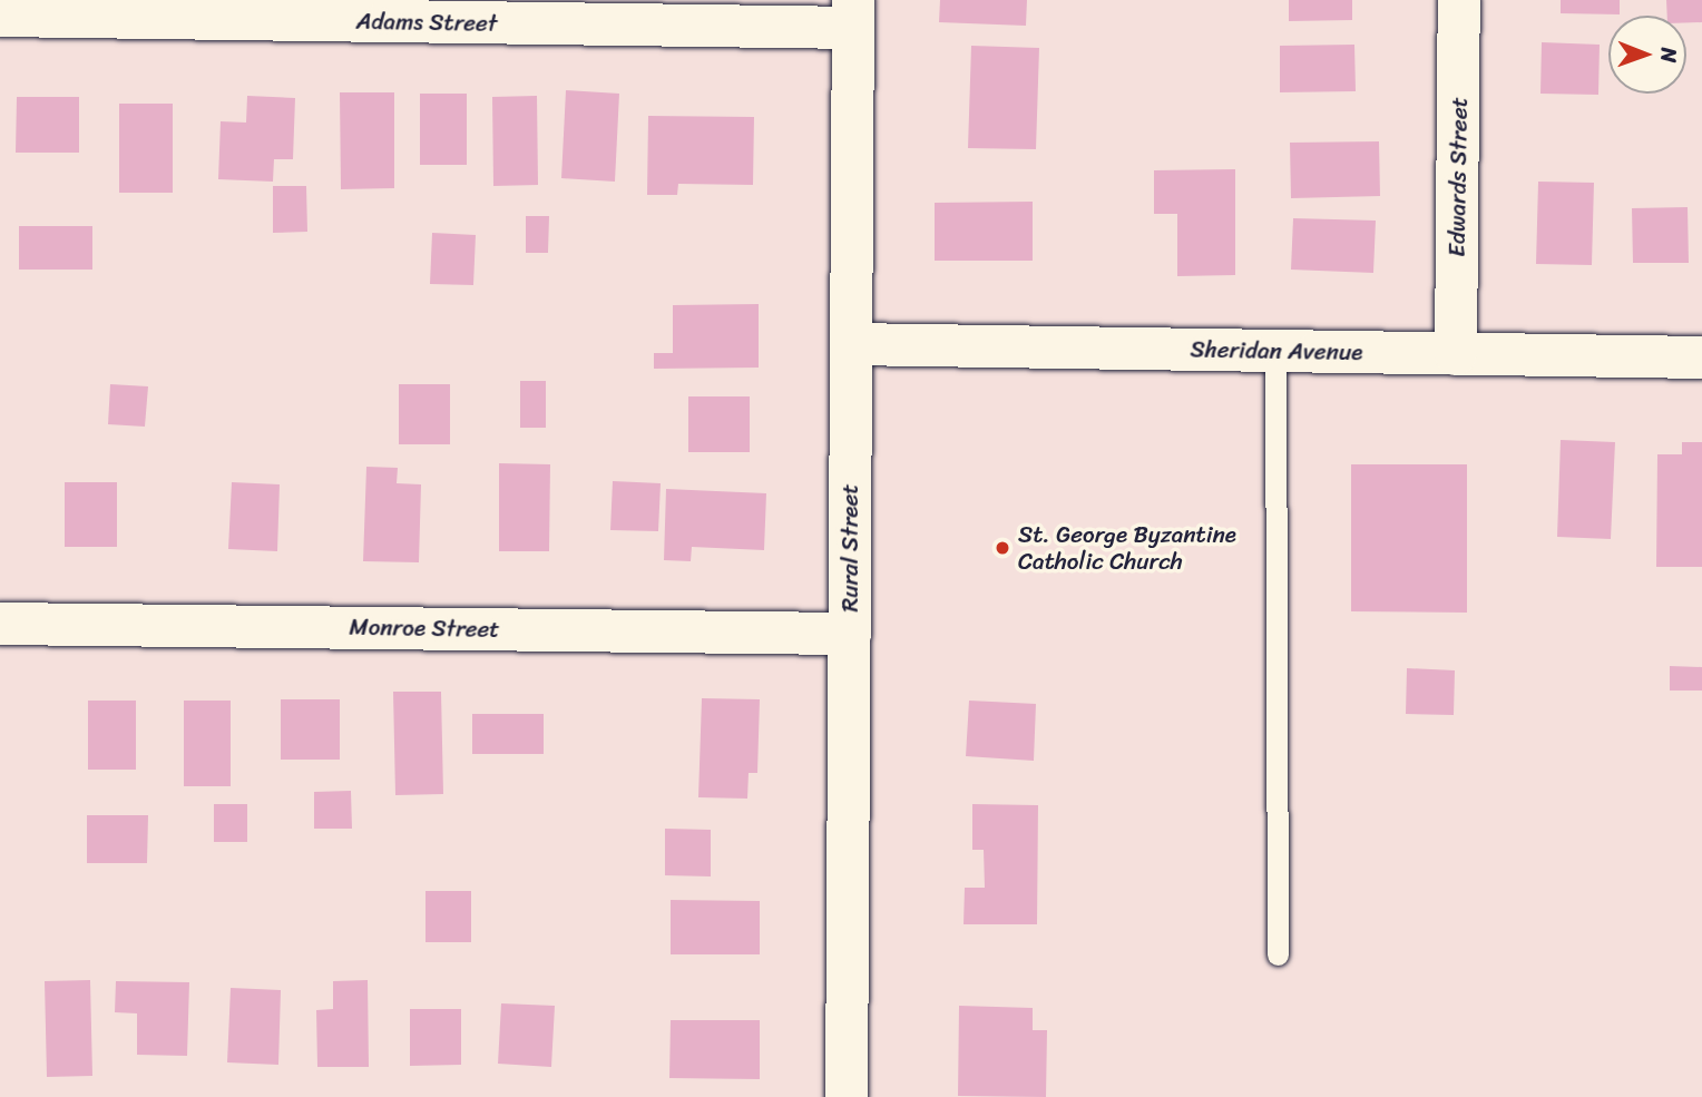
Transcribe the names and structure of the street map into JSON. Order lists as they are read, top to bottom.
{
  "streets": {
    "street": [
      "Adams Street",
      "Edwards Street",
      "Sheridan Avenue",
      "Rural Street",
      "Monroe Street"
    ]
  },
  "crossings": [
    ["Adams Street", "Rural Street"],
    ["Edwards Street", "Sheridan Avenue"],
    ["Sheridan Avenue", "Rural Street"],
    ["Rural Street", "Monroe Street"]
  ],
  "places": ["St. George Byzantine Catholic Church"],
  "north": "right"
}
